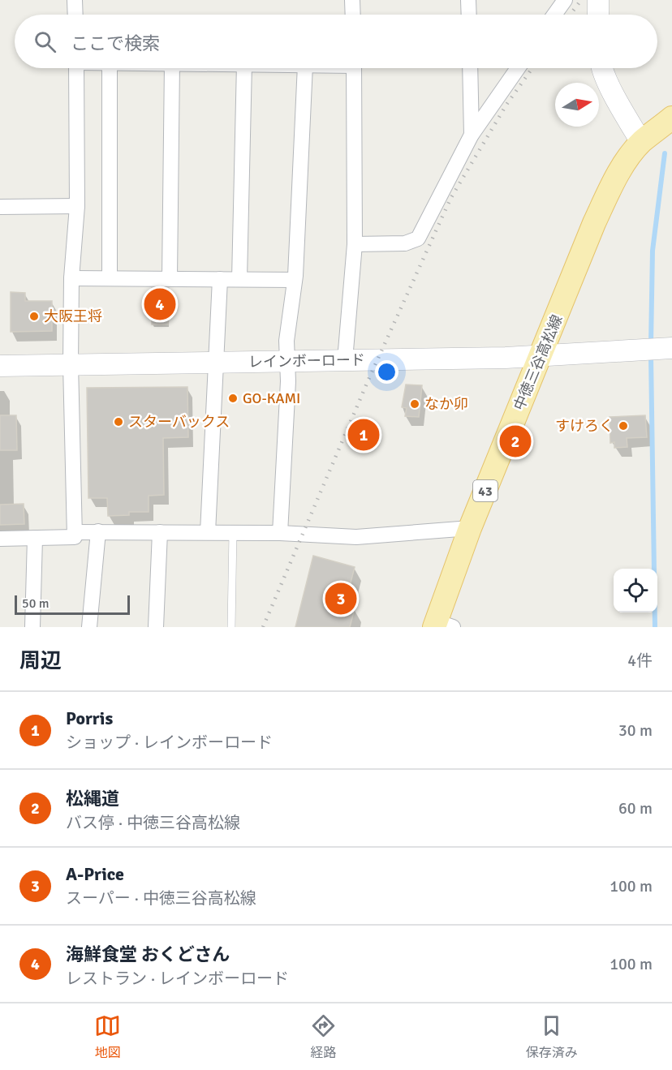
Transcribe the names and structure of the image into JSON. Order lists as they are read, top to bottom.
{
  "streets": {
    "main road": ["中徳三谷高松線", "43"],
    "street": ["レインボーロード"]
  },
  "crossings": [
    ["レインボーロード", "中徳三谷高松線"]
  ],
  "places": [
    "大阪王将",
    "GO-KAMI",
    "なか卯",
    "スターバックス",
    "すけろく"
  ],
  "scale_bar": "50 m",
  "north": "right",
  "page": {
    "search": "ここで検索",
    "pins": [
      "4",
      "1",
      "2",
      "3"
    ],
    "scale": "50 m",
    "heading": ["周辺", "4件"],
    "list": [
      {
        "mark": "1",
        "name": "Porris",
        "note": "ショップ · レインボーロード",
        "value": "30 m"
      },
      {
        "mark": "2",
        "name": "松縄道",
        "note": "バス停 · 中徳三谷高松線",
        "value": "60 m"
      },
      {
        "mark": "3",
        "name": "A-Price",
        "note": "スーパー · 中徳三谷高松線",
        "value": "100 m"
      },
      {
        "mark": "4",
        "name": "海鮮食堂 おくどさん",
        "note": "レストラン · レインボーロード",
        "value": "100 m"
      }
    ],
    "nav": ["地図", "経路", "保存済み"]
  }
}
